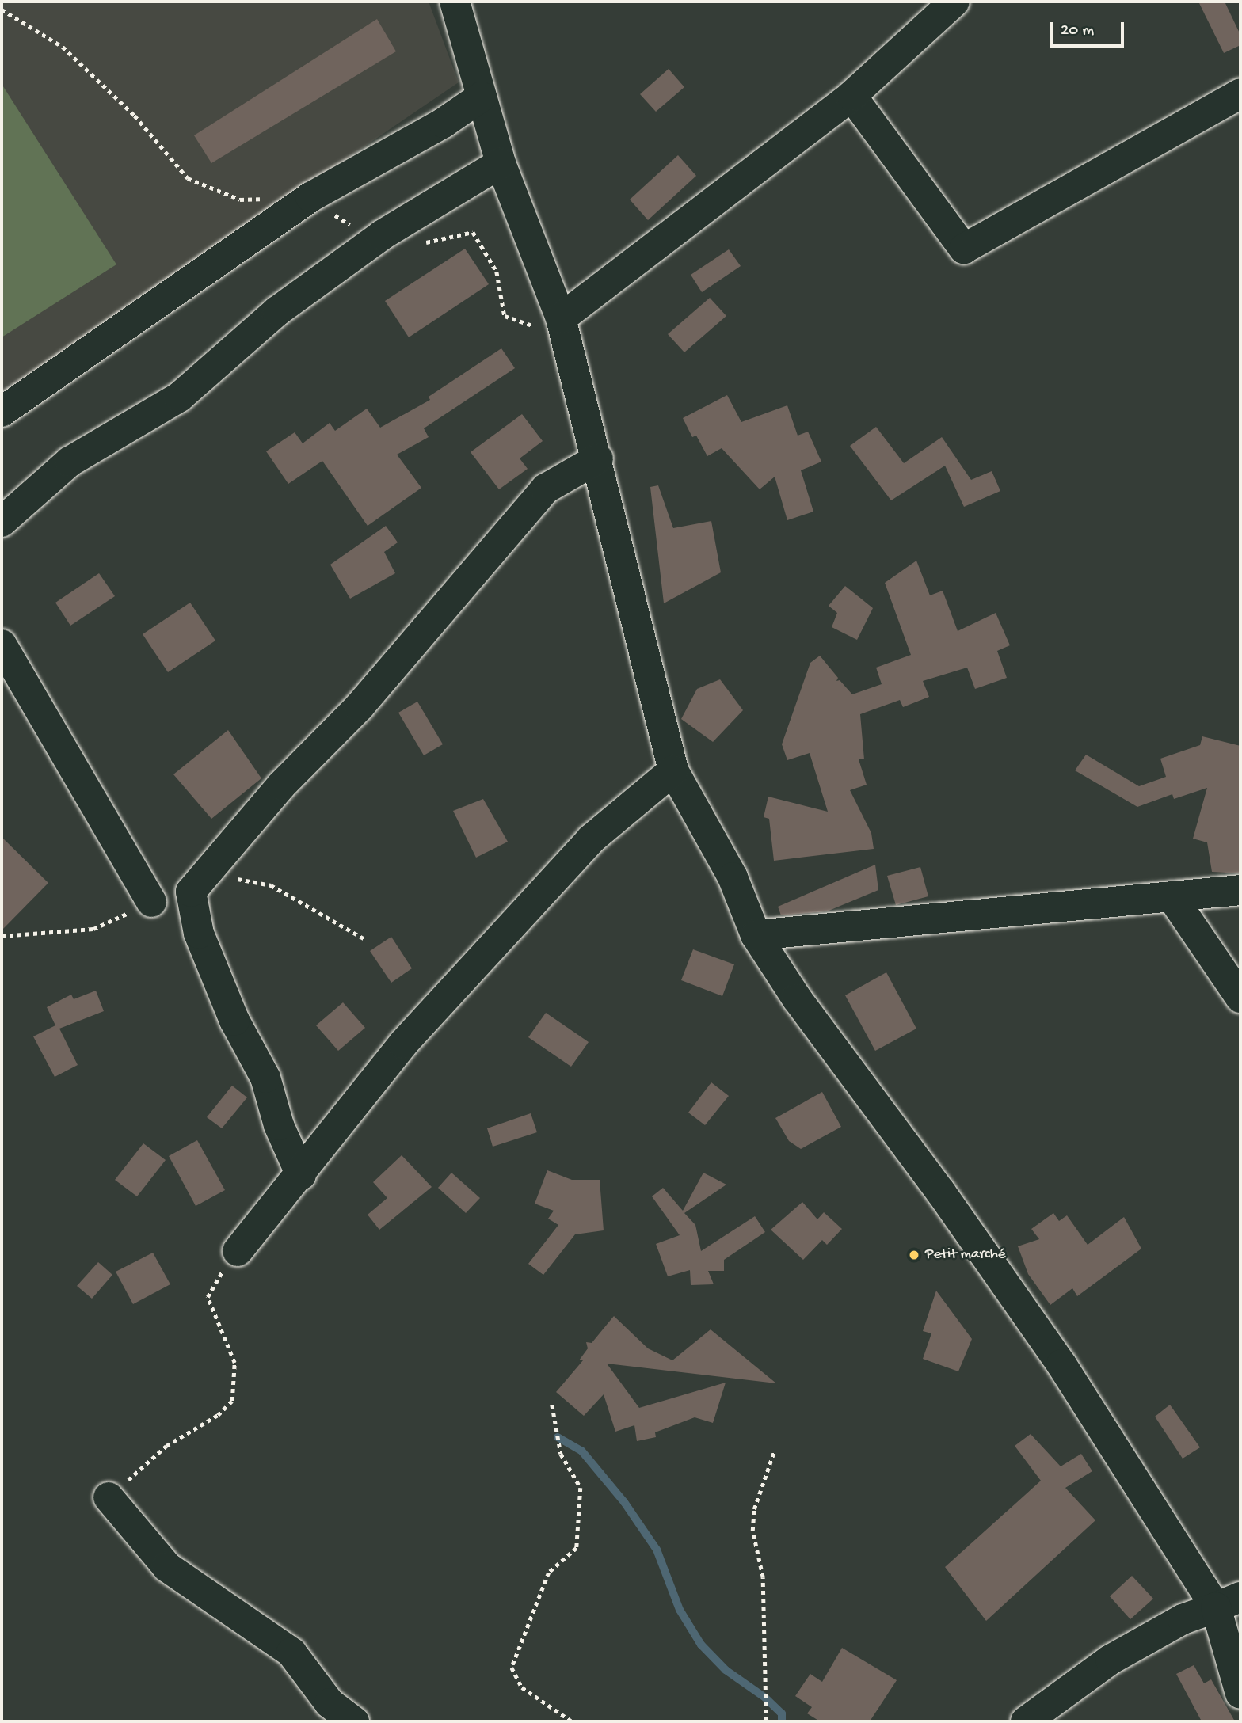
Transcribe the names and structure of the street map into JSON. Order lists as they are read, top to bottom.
{
  "places": ["Petit marché"],
  "scale_bar": "20 m"
}
